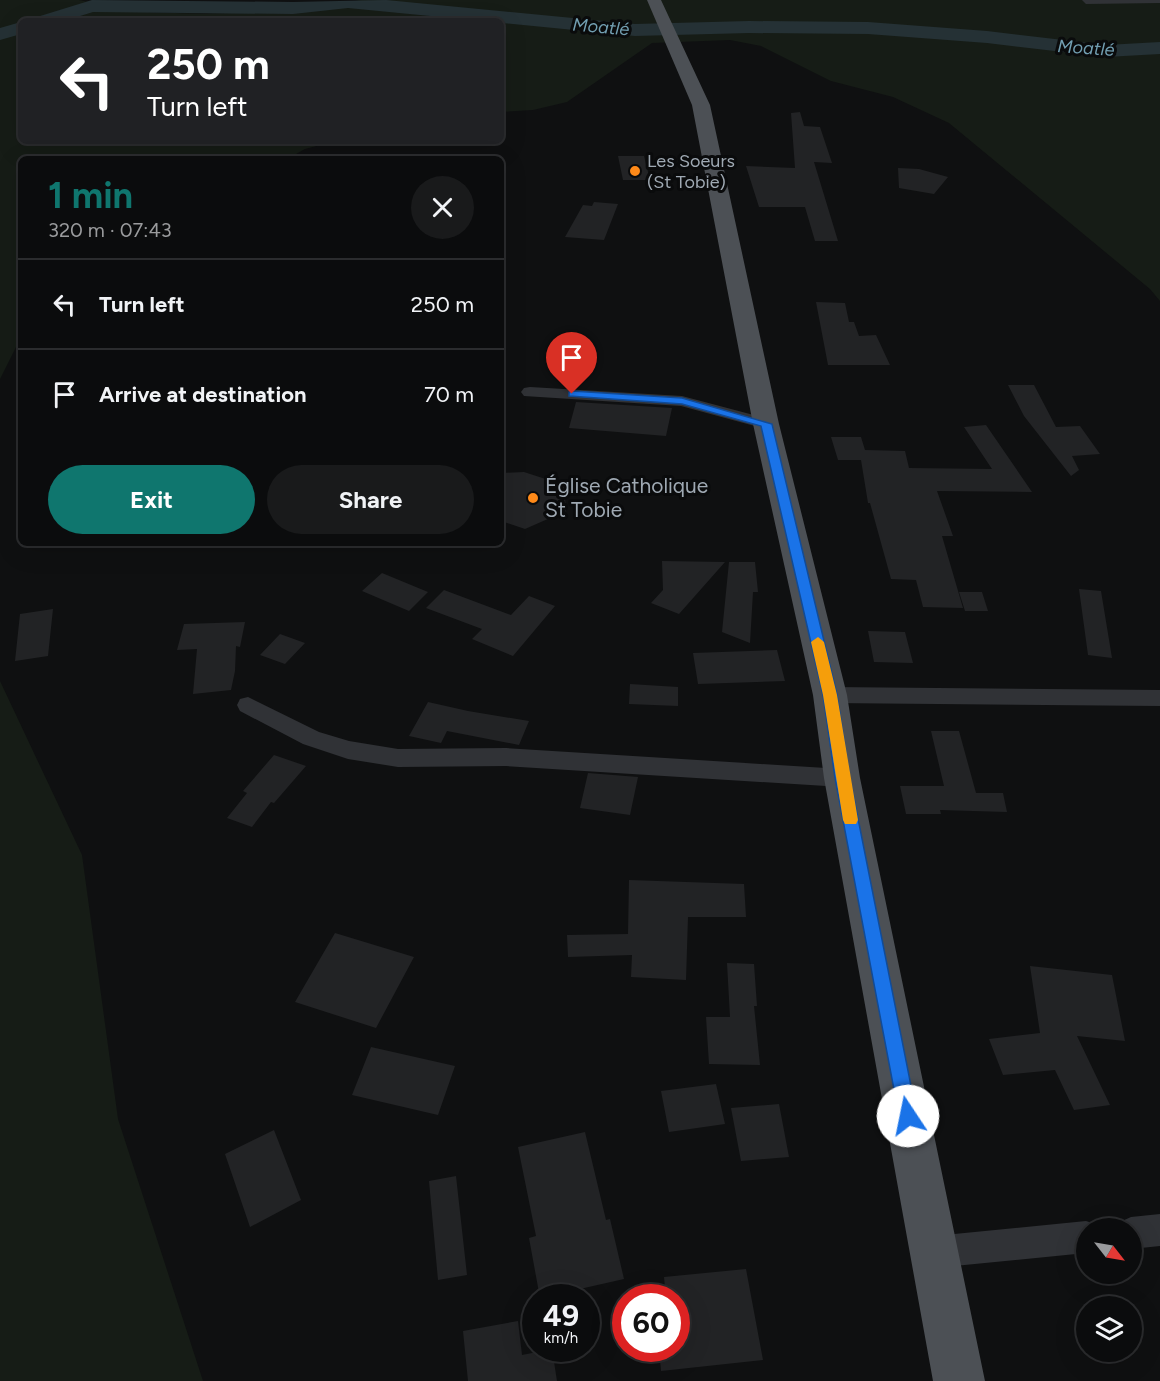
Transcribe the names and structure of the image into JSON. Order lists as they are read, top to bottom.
{
  "water": ["Moatlé"],
  "places": ["Les Soeurs (St Tobie)", "Église Catholique St Tobie"],
  "north": "bottom right",
  "page": {
    "turn": ["250 m", "Turn left"],
    "heading": ["1 min", "320 m · 07:43"],
    "list": [
      {
        "name": "Turn left",
        "value": "250 m"
      },
      {
        "name": "Arrive at destination",
        "value": "70 m"
      }
    ],
    "buttons": ["Exit", "Share"],
    "speed": "49 km/h",
    "limit": "60"
  }
}
